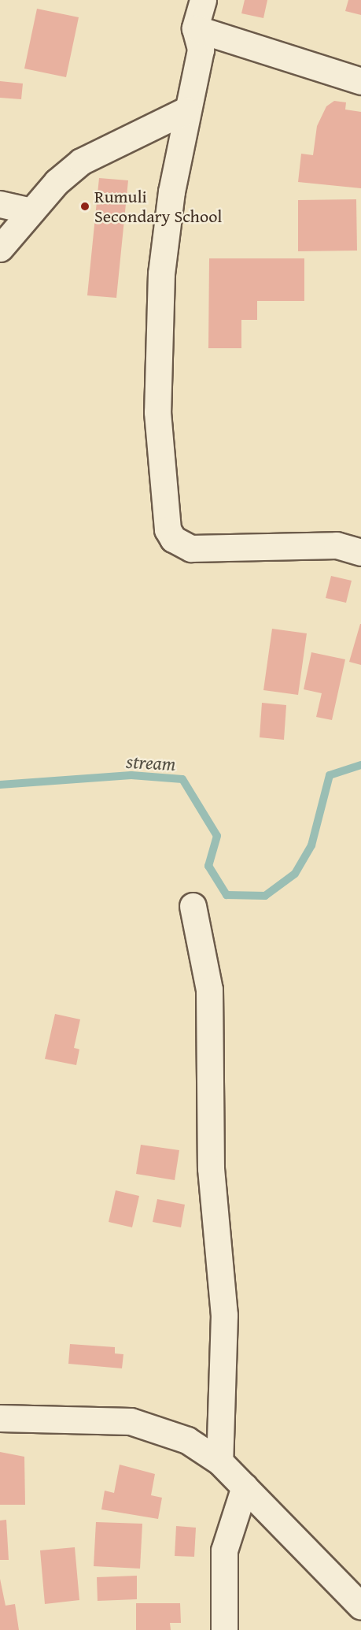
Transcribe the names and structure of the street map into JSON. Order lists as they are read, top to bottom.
{
  "water": ["stream"],
  "places": ["Rumuli Secondary School"]
}
